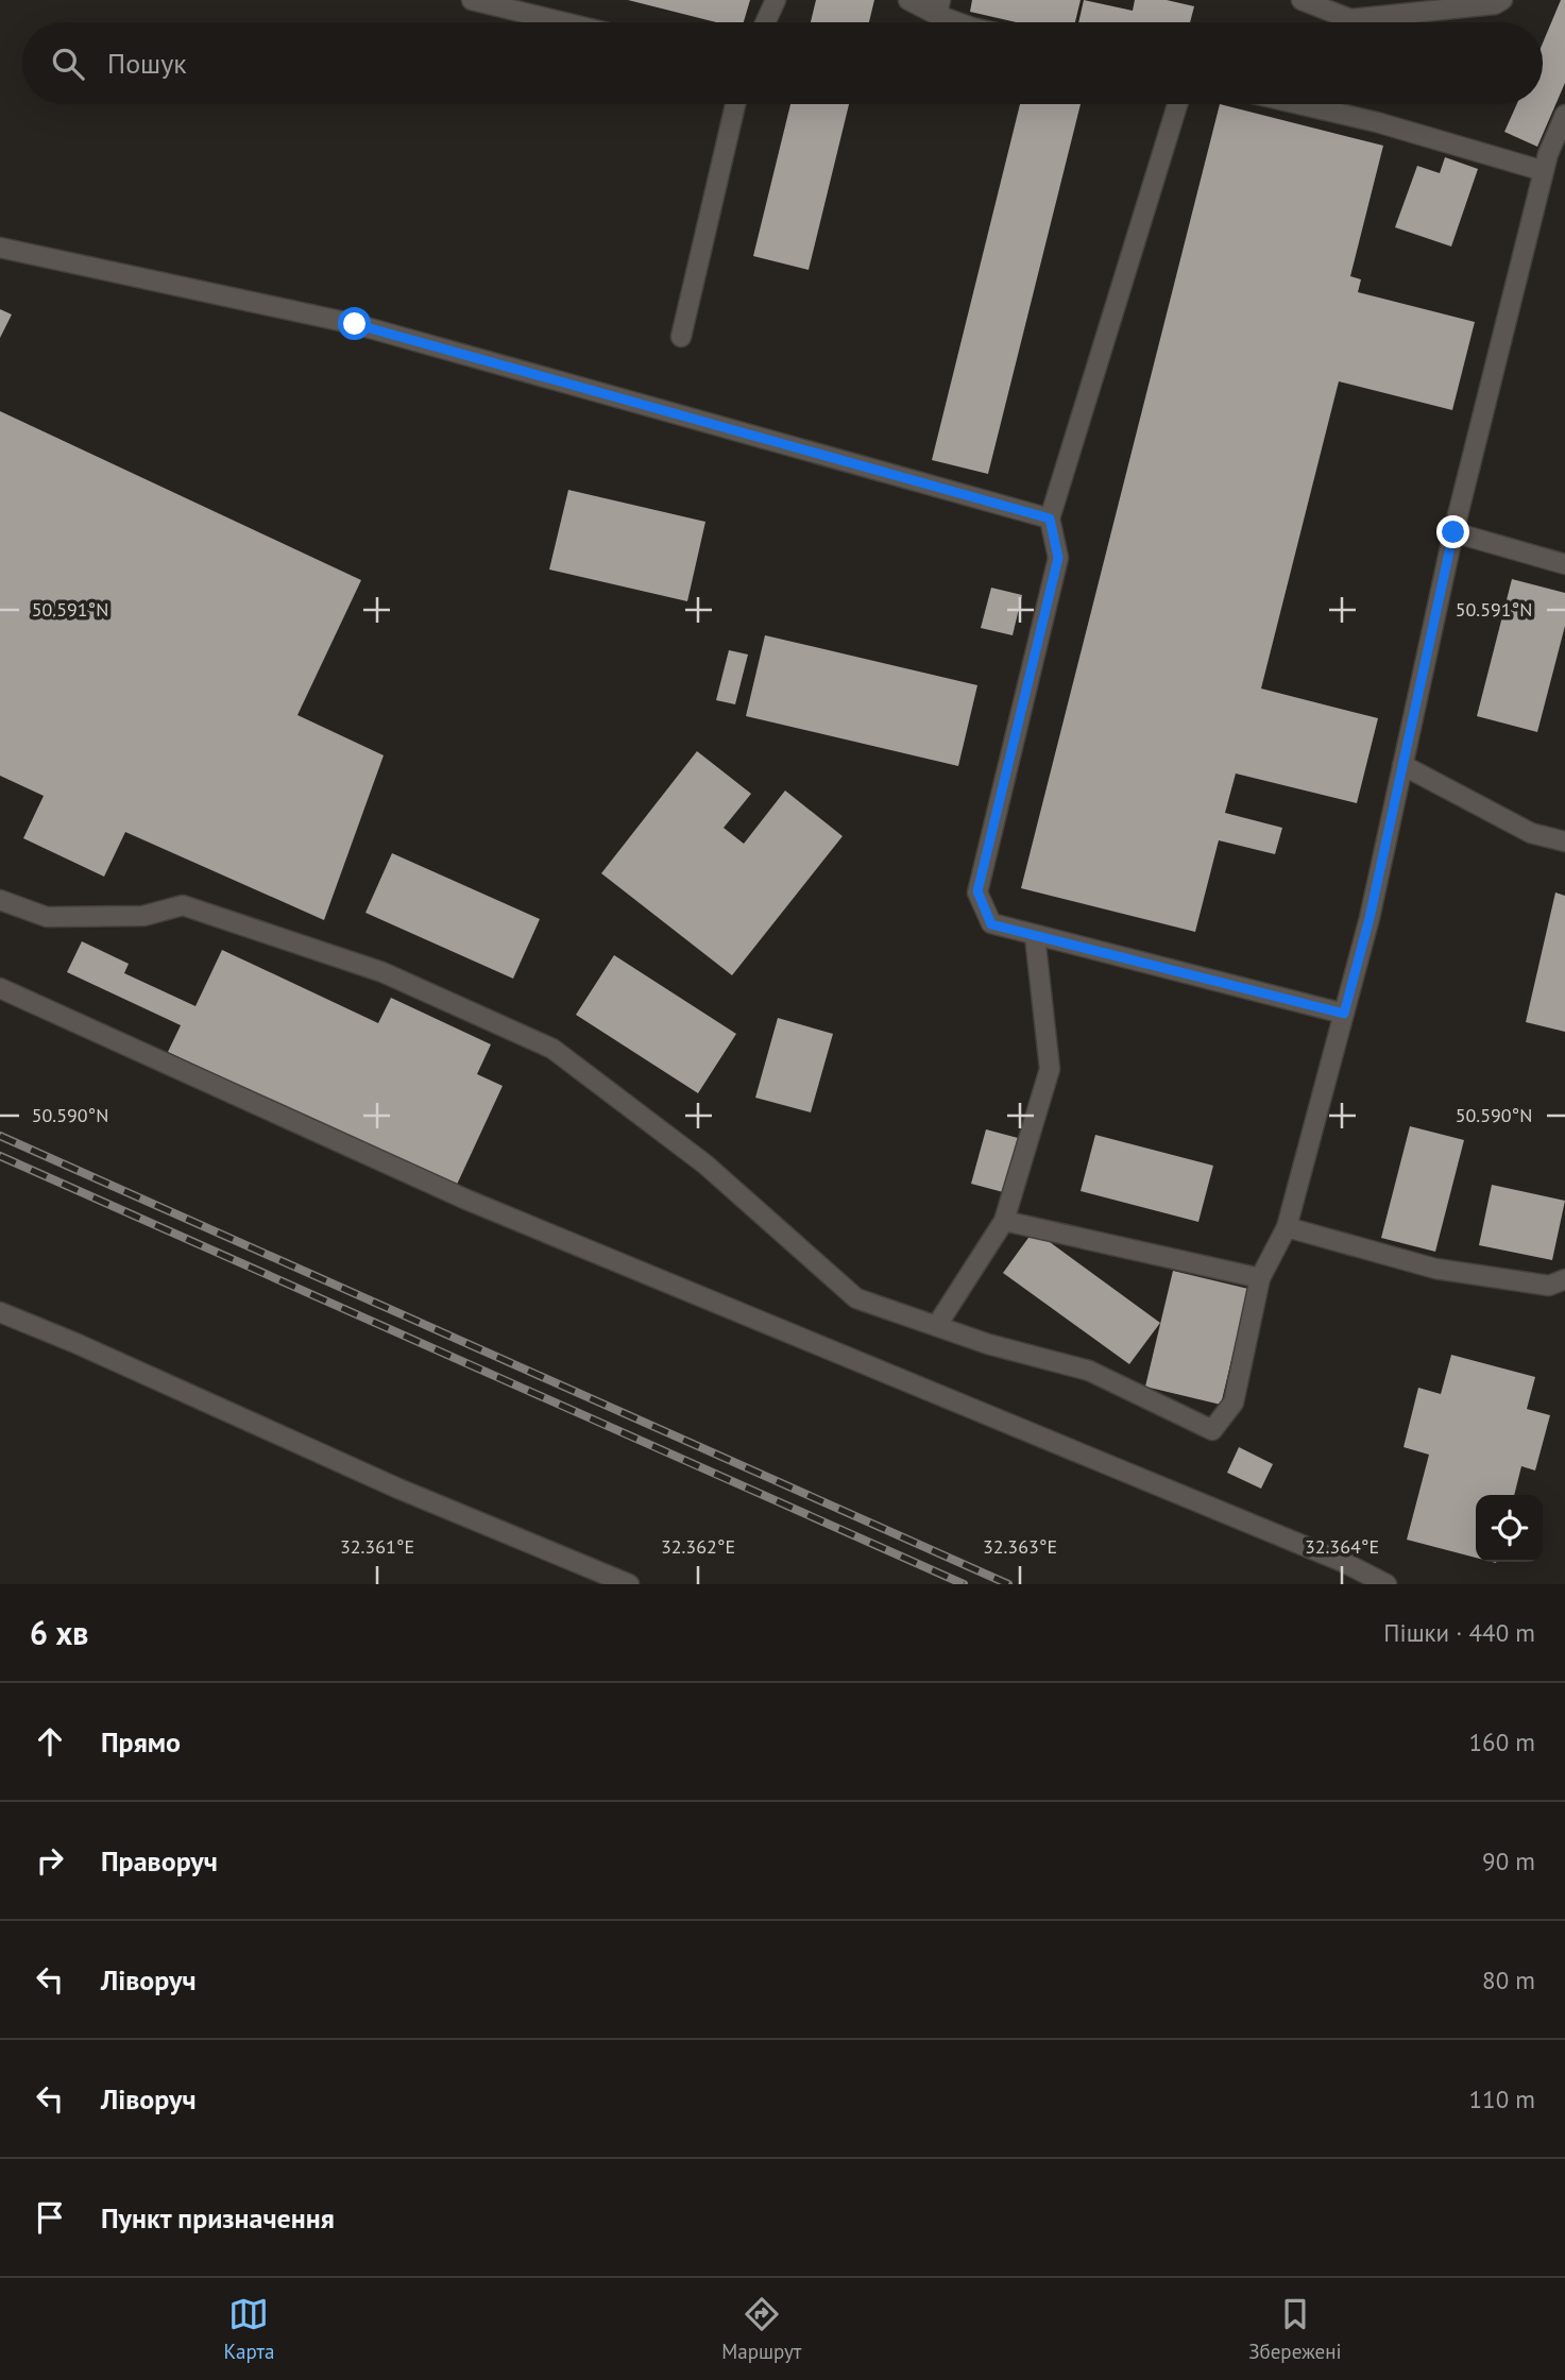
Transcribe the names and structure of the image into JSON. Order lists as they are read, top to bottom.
{
  "page": {
    "search": "Пошук",
    "heading": ["6 хв", "Пішки · 440 m"],
    "list": [
      ["Прямо", "160 m"],
      ["Праворуч", "90 m"],
      ["Ліворуч", "80 m"],
      ["Ліворуч", "110 m"],
      "Пункт призначення"
    ],
    "nav": ["Карта", "Маршрут", "Збережені"]
  },
  "coordinates": [
    "50.591°N",
    "50.590°N",
    "32.361°E",
    "32.362°E",
    "32.363°E",
    "32.364°E"
  ]
}
